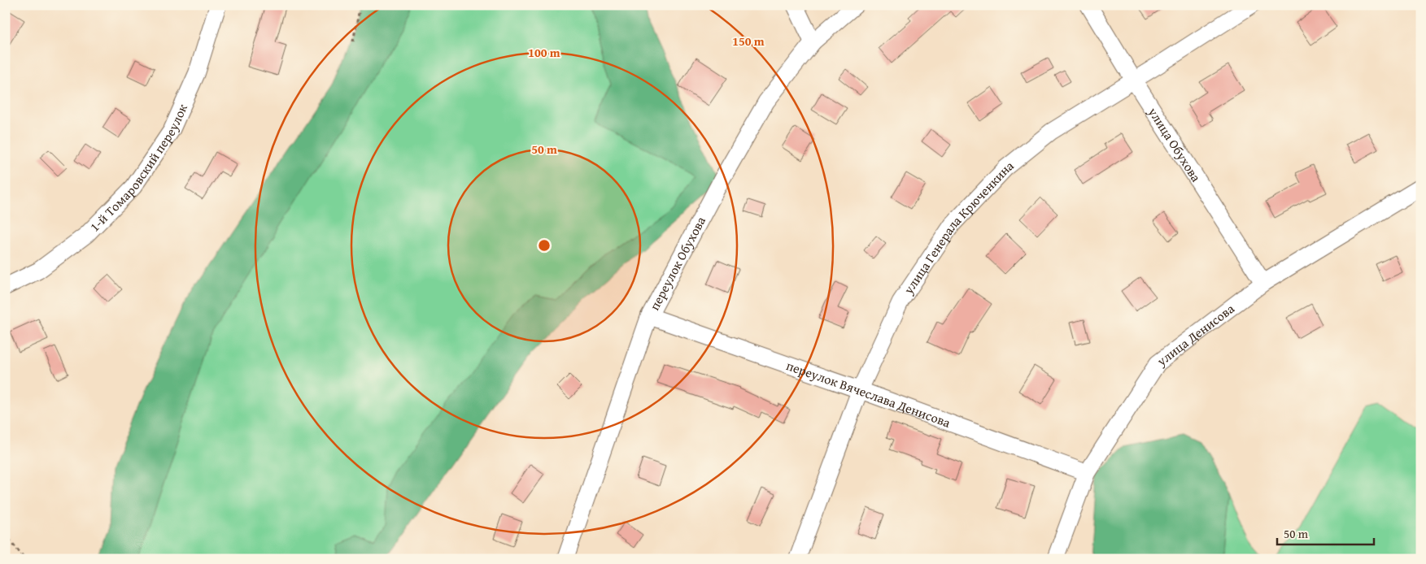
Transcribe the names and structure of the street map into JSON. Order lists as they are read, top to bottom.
{
  "streets": {
    "street": [
      "улица Обухова",
      "1-й Томаровский переулок",
      "улица Генерала Крюченкина",
      "переулок Обухова",
      "улица Денисова",
      "переулок Вячеслава Денисова"
    ]
  },
  "crossings": [
    ["улица Обухова", "улица Генерала Крюченкина"],
    ["улица Обухова", "улица Денисова"],
    ["улица Генерала Крюченкина", "переулок Вячеслава Денисова"],
    ["переулок Обухова", "переулок Вячеслава Денисова"],
    ["улица Денисова", "переулок Вячеслава Денисова"]
  ],
  "scale_bar": "50 m",
  "rings": ["150 m", "100 m", "50 m"]
}
